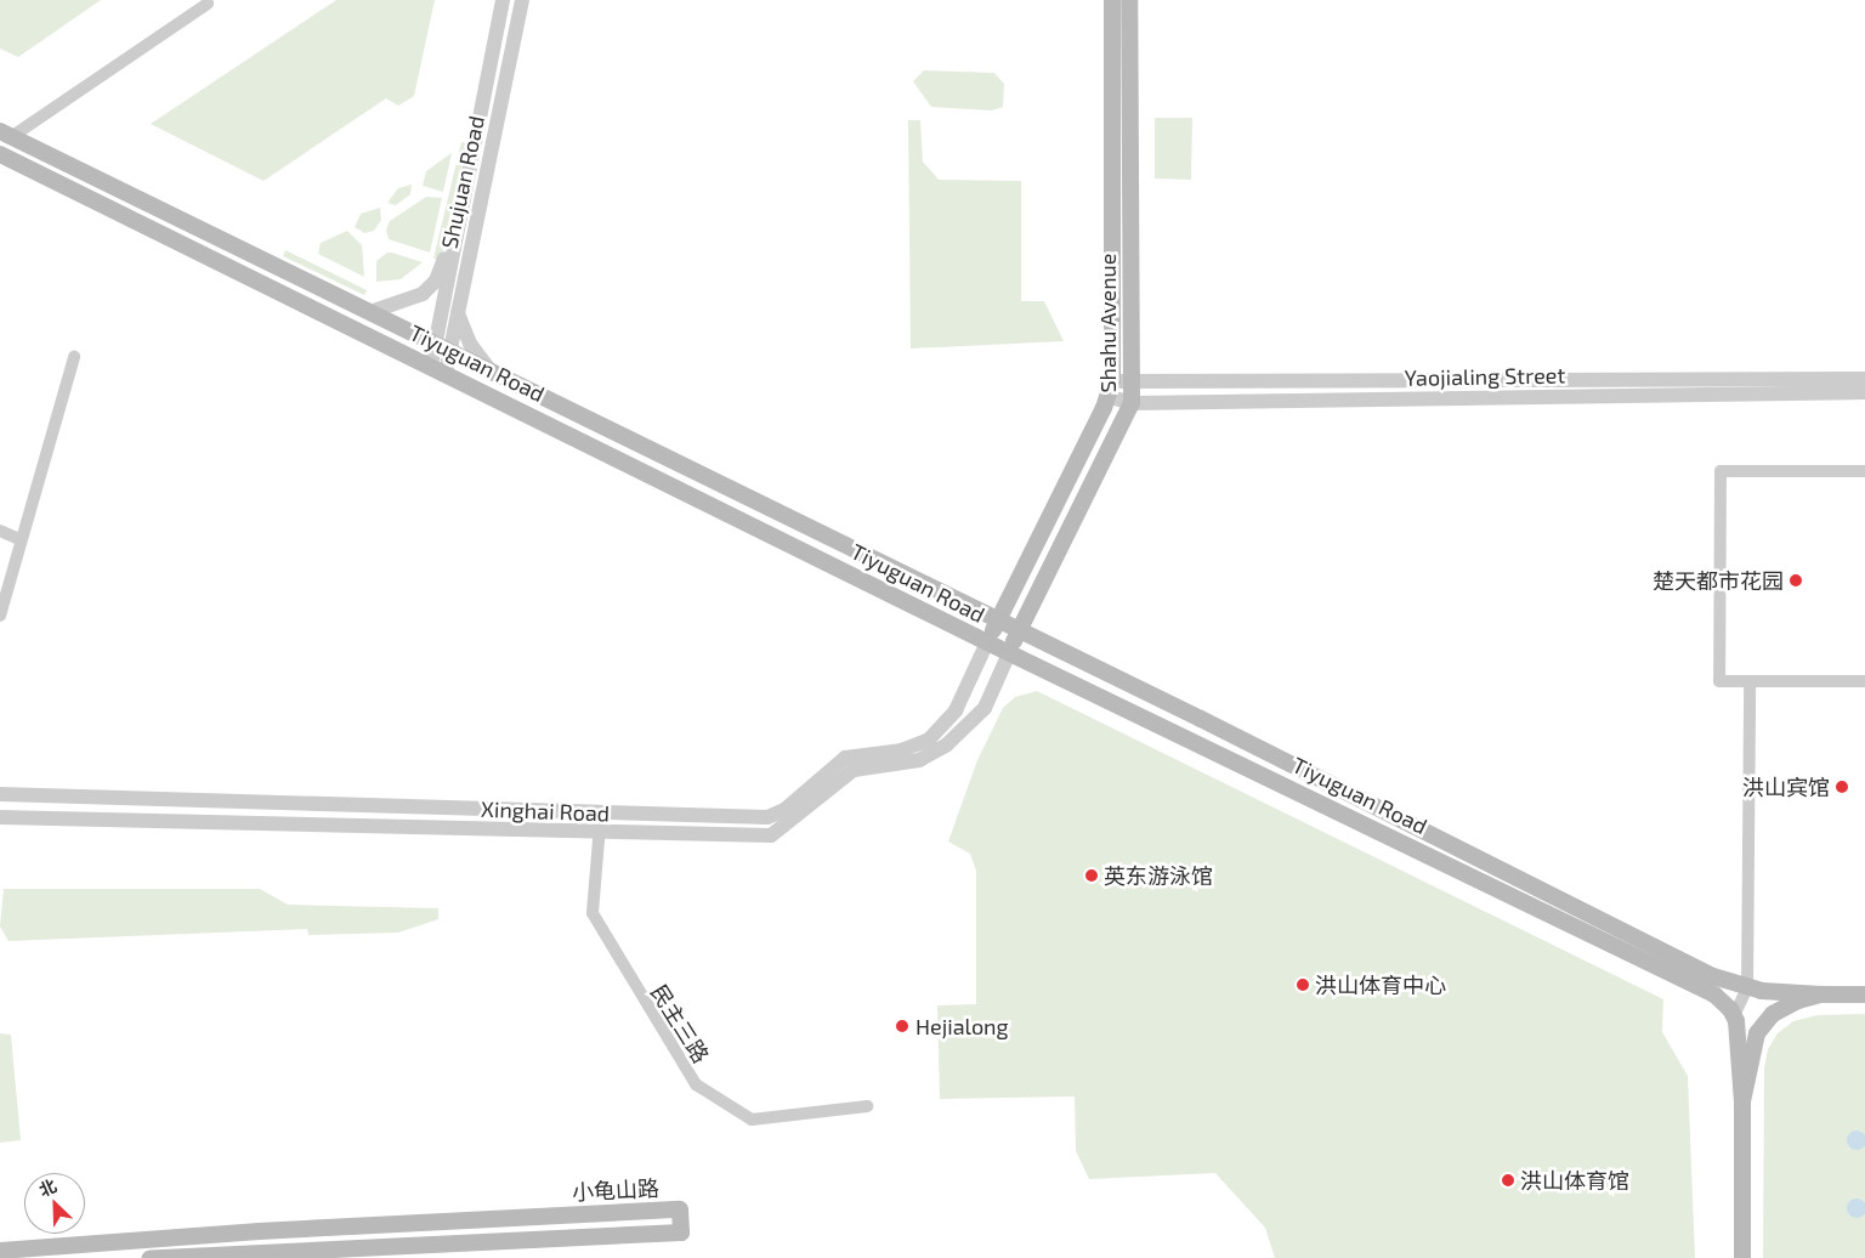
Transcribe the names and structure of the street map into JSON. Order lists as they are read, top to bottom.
{
  "streets": {
    "main road": ["Shahu Avenue", "Tiyuguan Road", "小龟山路"],
    "street": [
      "Shujuan Road",
      "Yaojialing Street",
      "Xinghai Road",
      "民主三路"
    ]
  },
  "crossings": [
    ["Shujuan Road", "Tiyuguan Road"],
    ["Shahu Avenue", "Tiyuguan Road"],
    ["Shahu Avenue", "Yaojialing Street"],
    ["Shahu Avenue", "Xinghai Road"],
    ["Tiyuguan Road", "Xinghai Road"],
    ["Xinghai Road", "民主三路"]
  ],
  "places": [
    "楚天都市花园",
    "洪山宾馆",
    "英东游泳馆",
    "洪山体育中心",
    "Hejialong",
    "洪山体育馆"
  ],
  "north": "top left"
}
